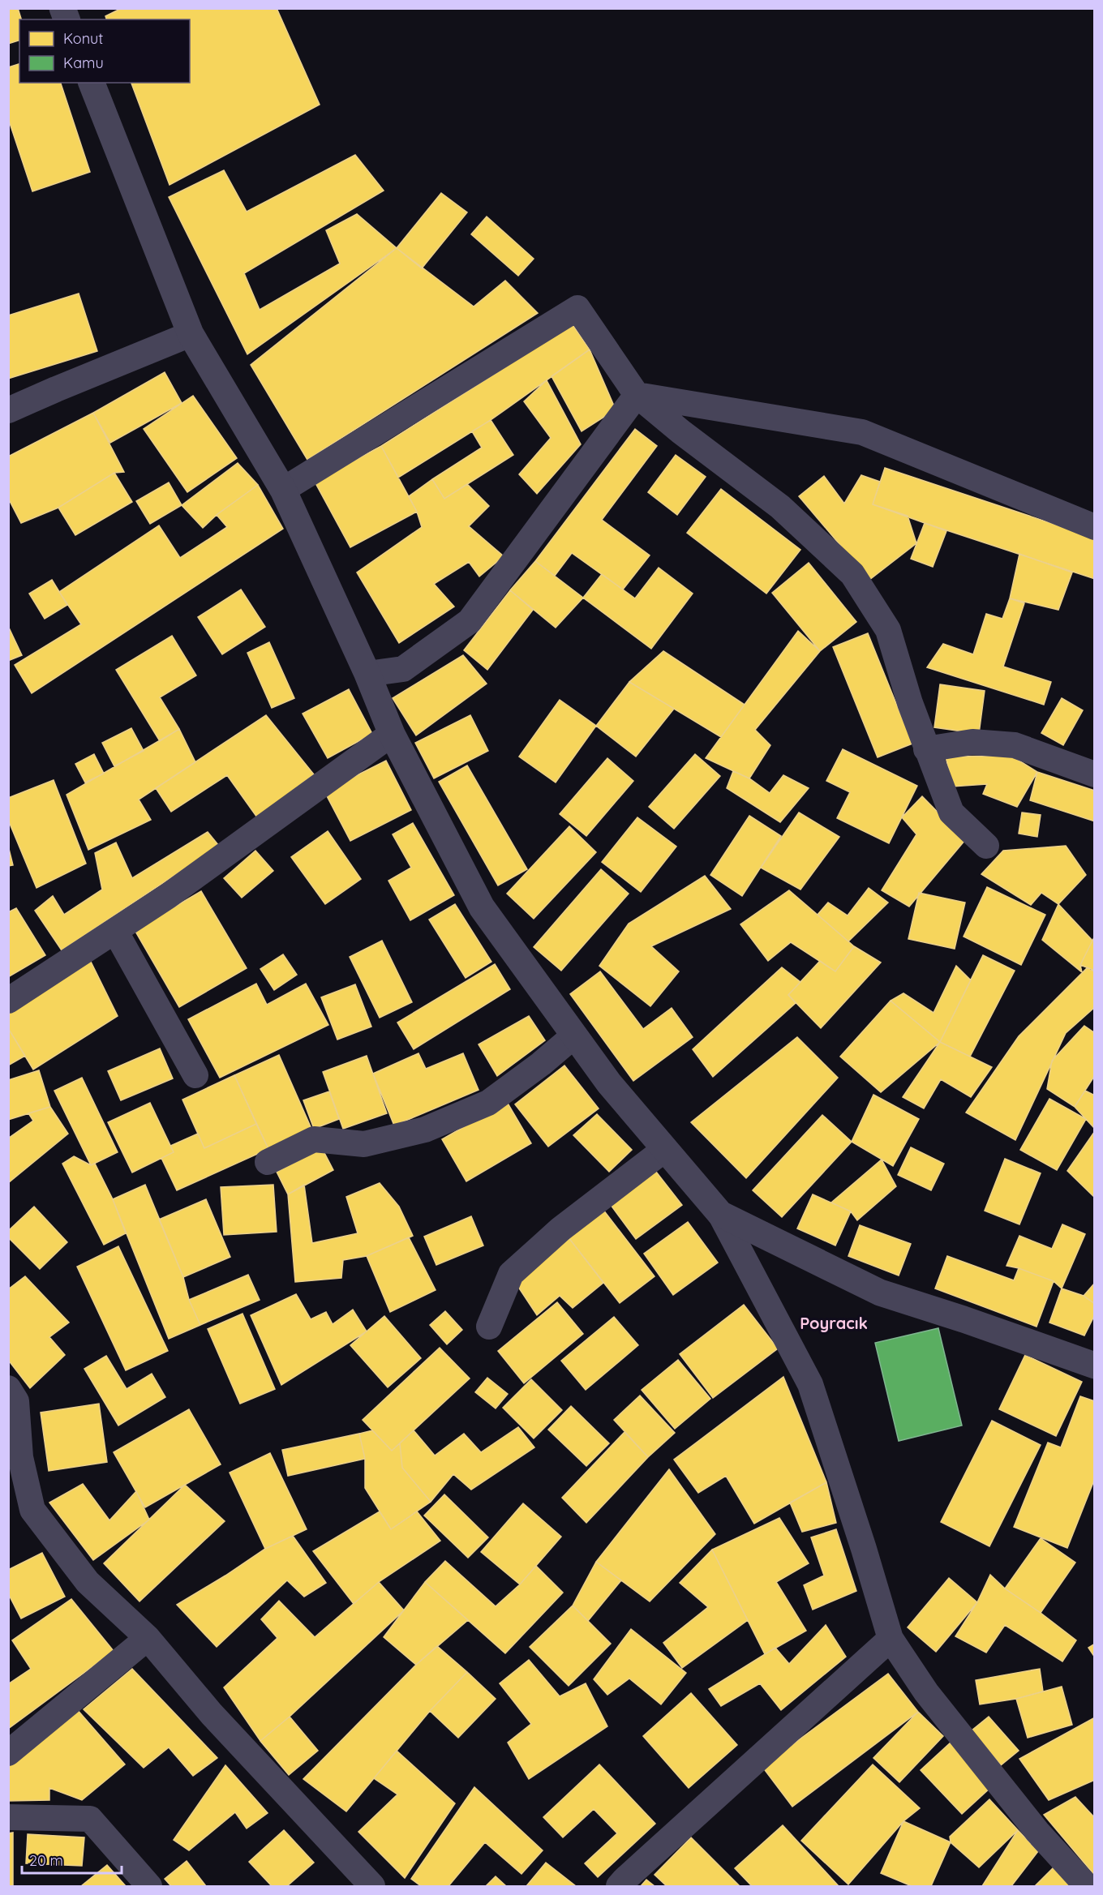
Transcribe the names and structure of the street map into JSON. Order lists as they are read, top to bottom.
{
  "districts": ["Poyracık"],
  "legend": ["Konut", "Kamu"],
  "scale_bar": "20 m"
}
